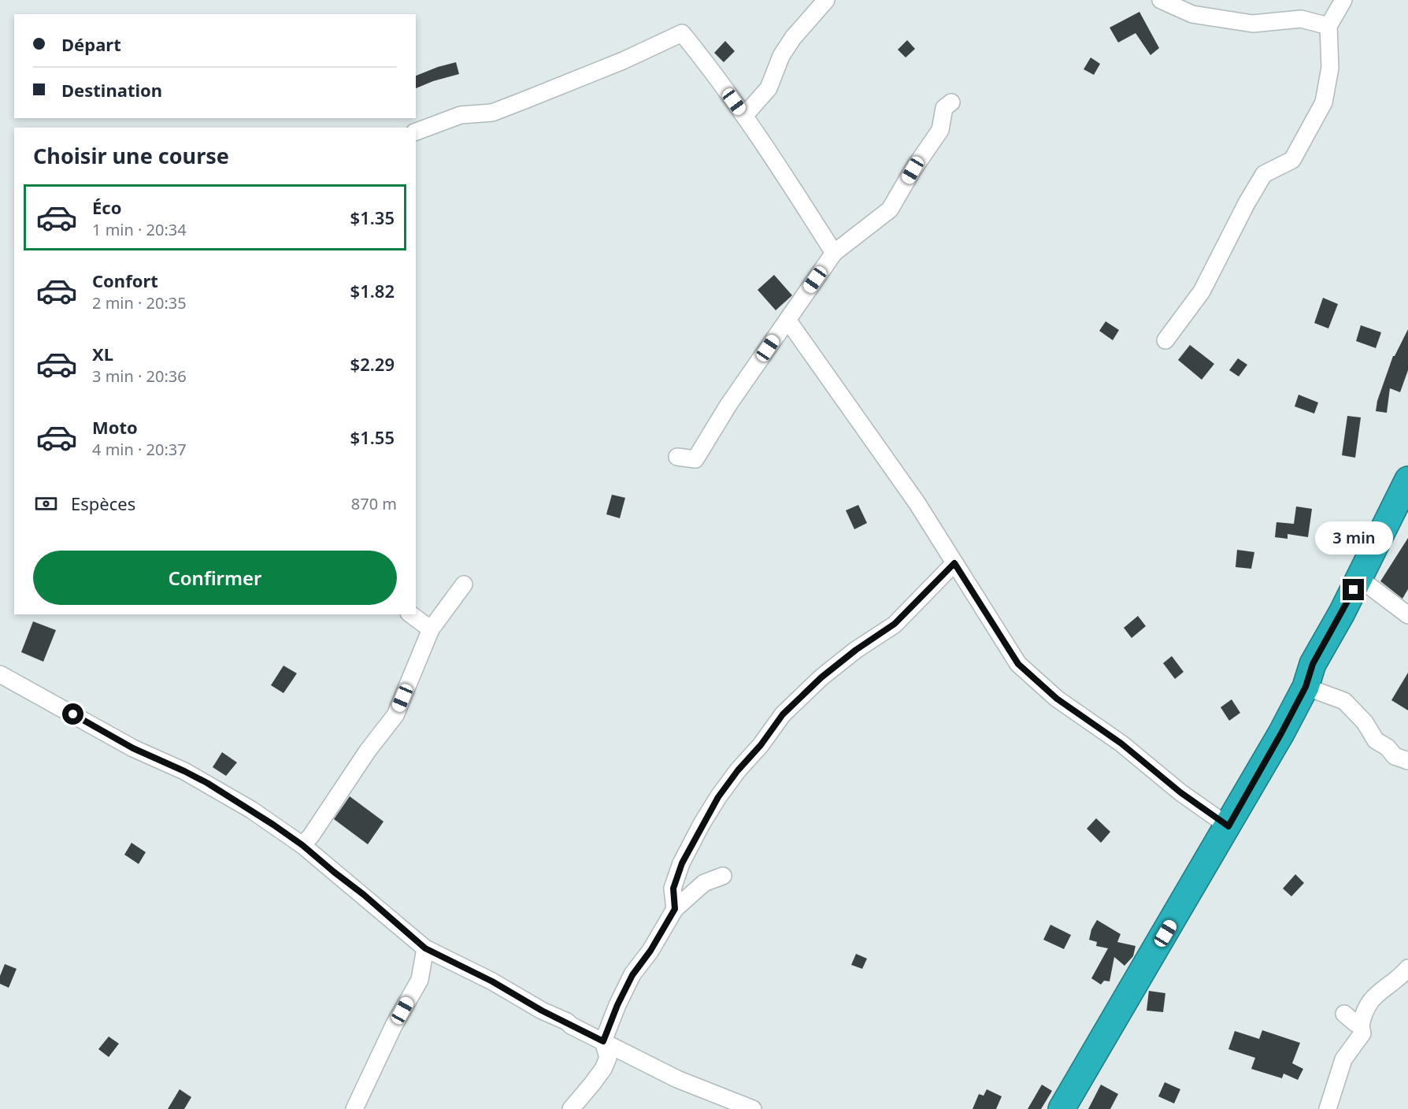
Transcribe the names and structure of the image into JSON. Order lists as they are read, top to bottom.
{
  "page": {
    "banner": ["Départ", "Destination"],
    "heading": "Choisir une course",
    "list": [
      {
        "name": "Éco",
        "note": "1 min · 20:34",
        "value": "$1.35"
      },
      {
        "name": "Confort",
        "note": "2 min · 20:35",
        "value": "$1.82"
      },
      {
        "name": "XL",
        "note": "3 min · 20:36",
        "value": "$2.29"
      },
      {
        "name": "Moto",
        "note": "4 min · 20:37",
        "value": "$1.55"
      }
    ],
    "pay": ["Espèces", "870 m"],
    "bubble": "3 min",
    "buttons": "Confirmer"
  }
}
